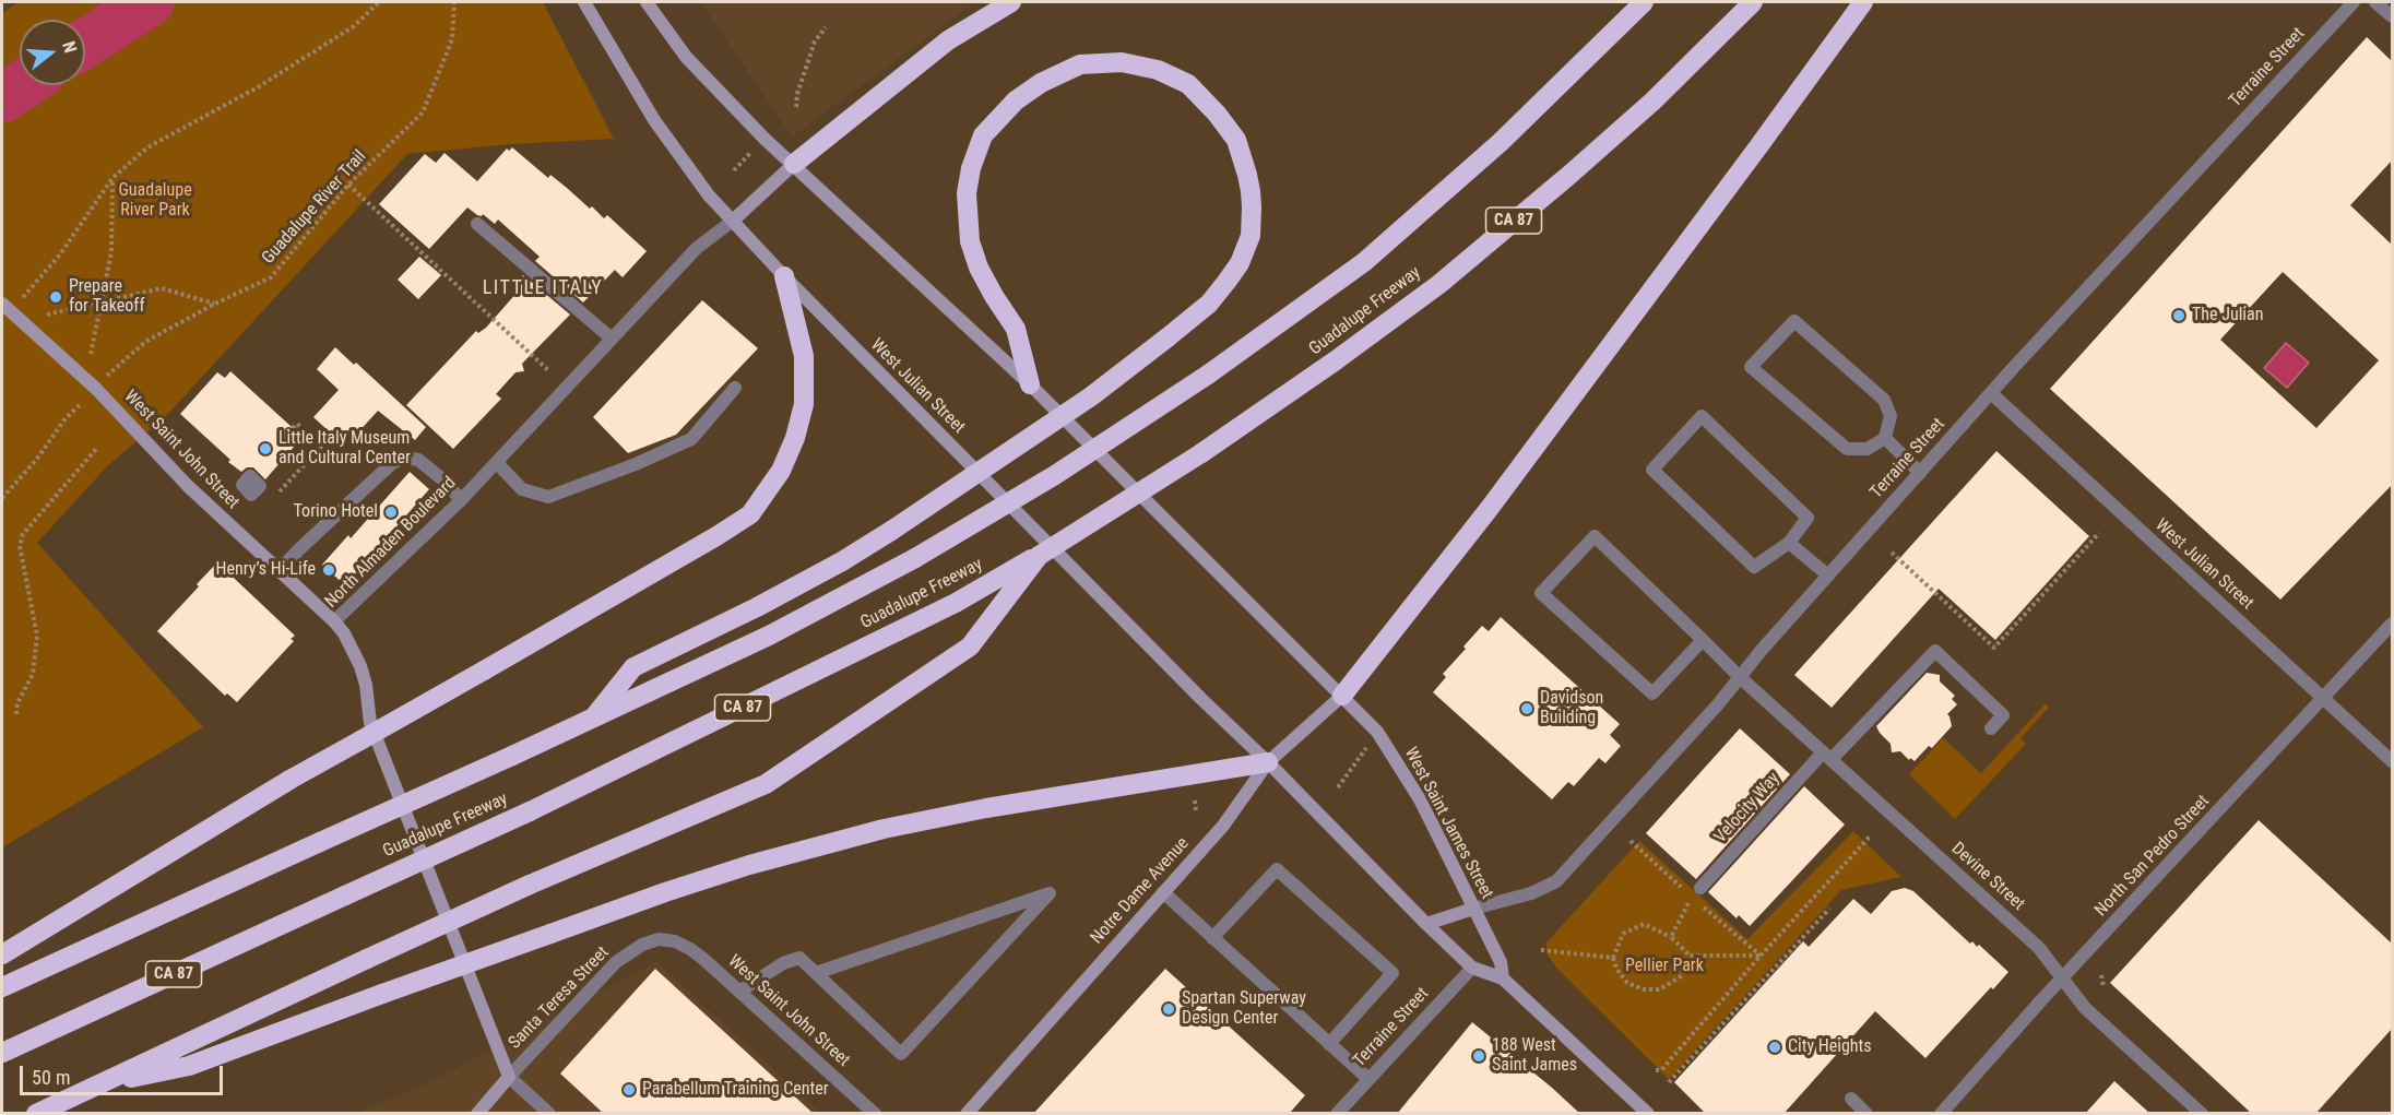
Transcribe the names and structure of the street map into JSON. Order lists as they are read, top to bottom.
{
  "streets": {
    "highway": ["CA 87", "Guadalupe Freeway"],
    "main road": [
      "West Julian Street",
      "West Saint John Street",
      "North Almaden Boulevard",
      "West Saint James Street",
      "Notre Dame Avenue"
    ],
    "street": [
      "Terraine Street",
      "Velocity Way",
      "North San Pedro Street",
      "Devine Street",
      "Santa Teresa Street"
    ],
    "path": ["Guadalupe River Trail"]
  },
  "crossings": [
    ["Terraine Street", "West Julian Street"],
    ["Terraine Street", "West Saint James Street"],
    ["Terraine Street", "Devine Street"],
    ["West Julian Street", "North Almaden Boulevard"],
    ["West Julian Street", "West Saint James Street"],
    ["West Julian Street", "North San Pedro Street"],
    ["West Julian Street", "Notre Dame Avenue"],
    ["West Saint John Street", "North Almaden Boulevard"],
    ["West Saint John Street", "Santa Teresa Street"],
    ["North Almaden Boulevard", "Santa Teresa Street"],
    ["Velocity Way", "Devine Street"],
    ["West Saint James Street", "Notre Dame Avenue"],
    ["North San Pedro Street", "Devine Street"]
  ],
  "districts": ["LITTLE ITALY"],
  "parks": ["Guadalupe River Park", "Pellier Park"],
  "places": [
    "Prepare for Takeoff",
    "The Julian",
    "Little Italy Museum and Cultural Center",
    "Torino Hotel",
    "Henry’s Hi-Life",
    "Davidson Building",
    "Spartan Superway Design Center",
    "City Heights",
    "188 West Saint James",
    "Parabellum Training Center"
  ],
  "scale_bar": "50 m",
  "north": "right"
}
